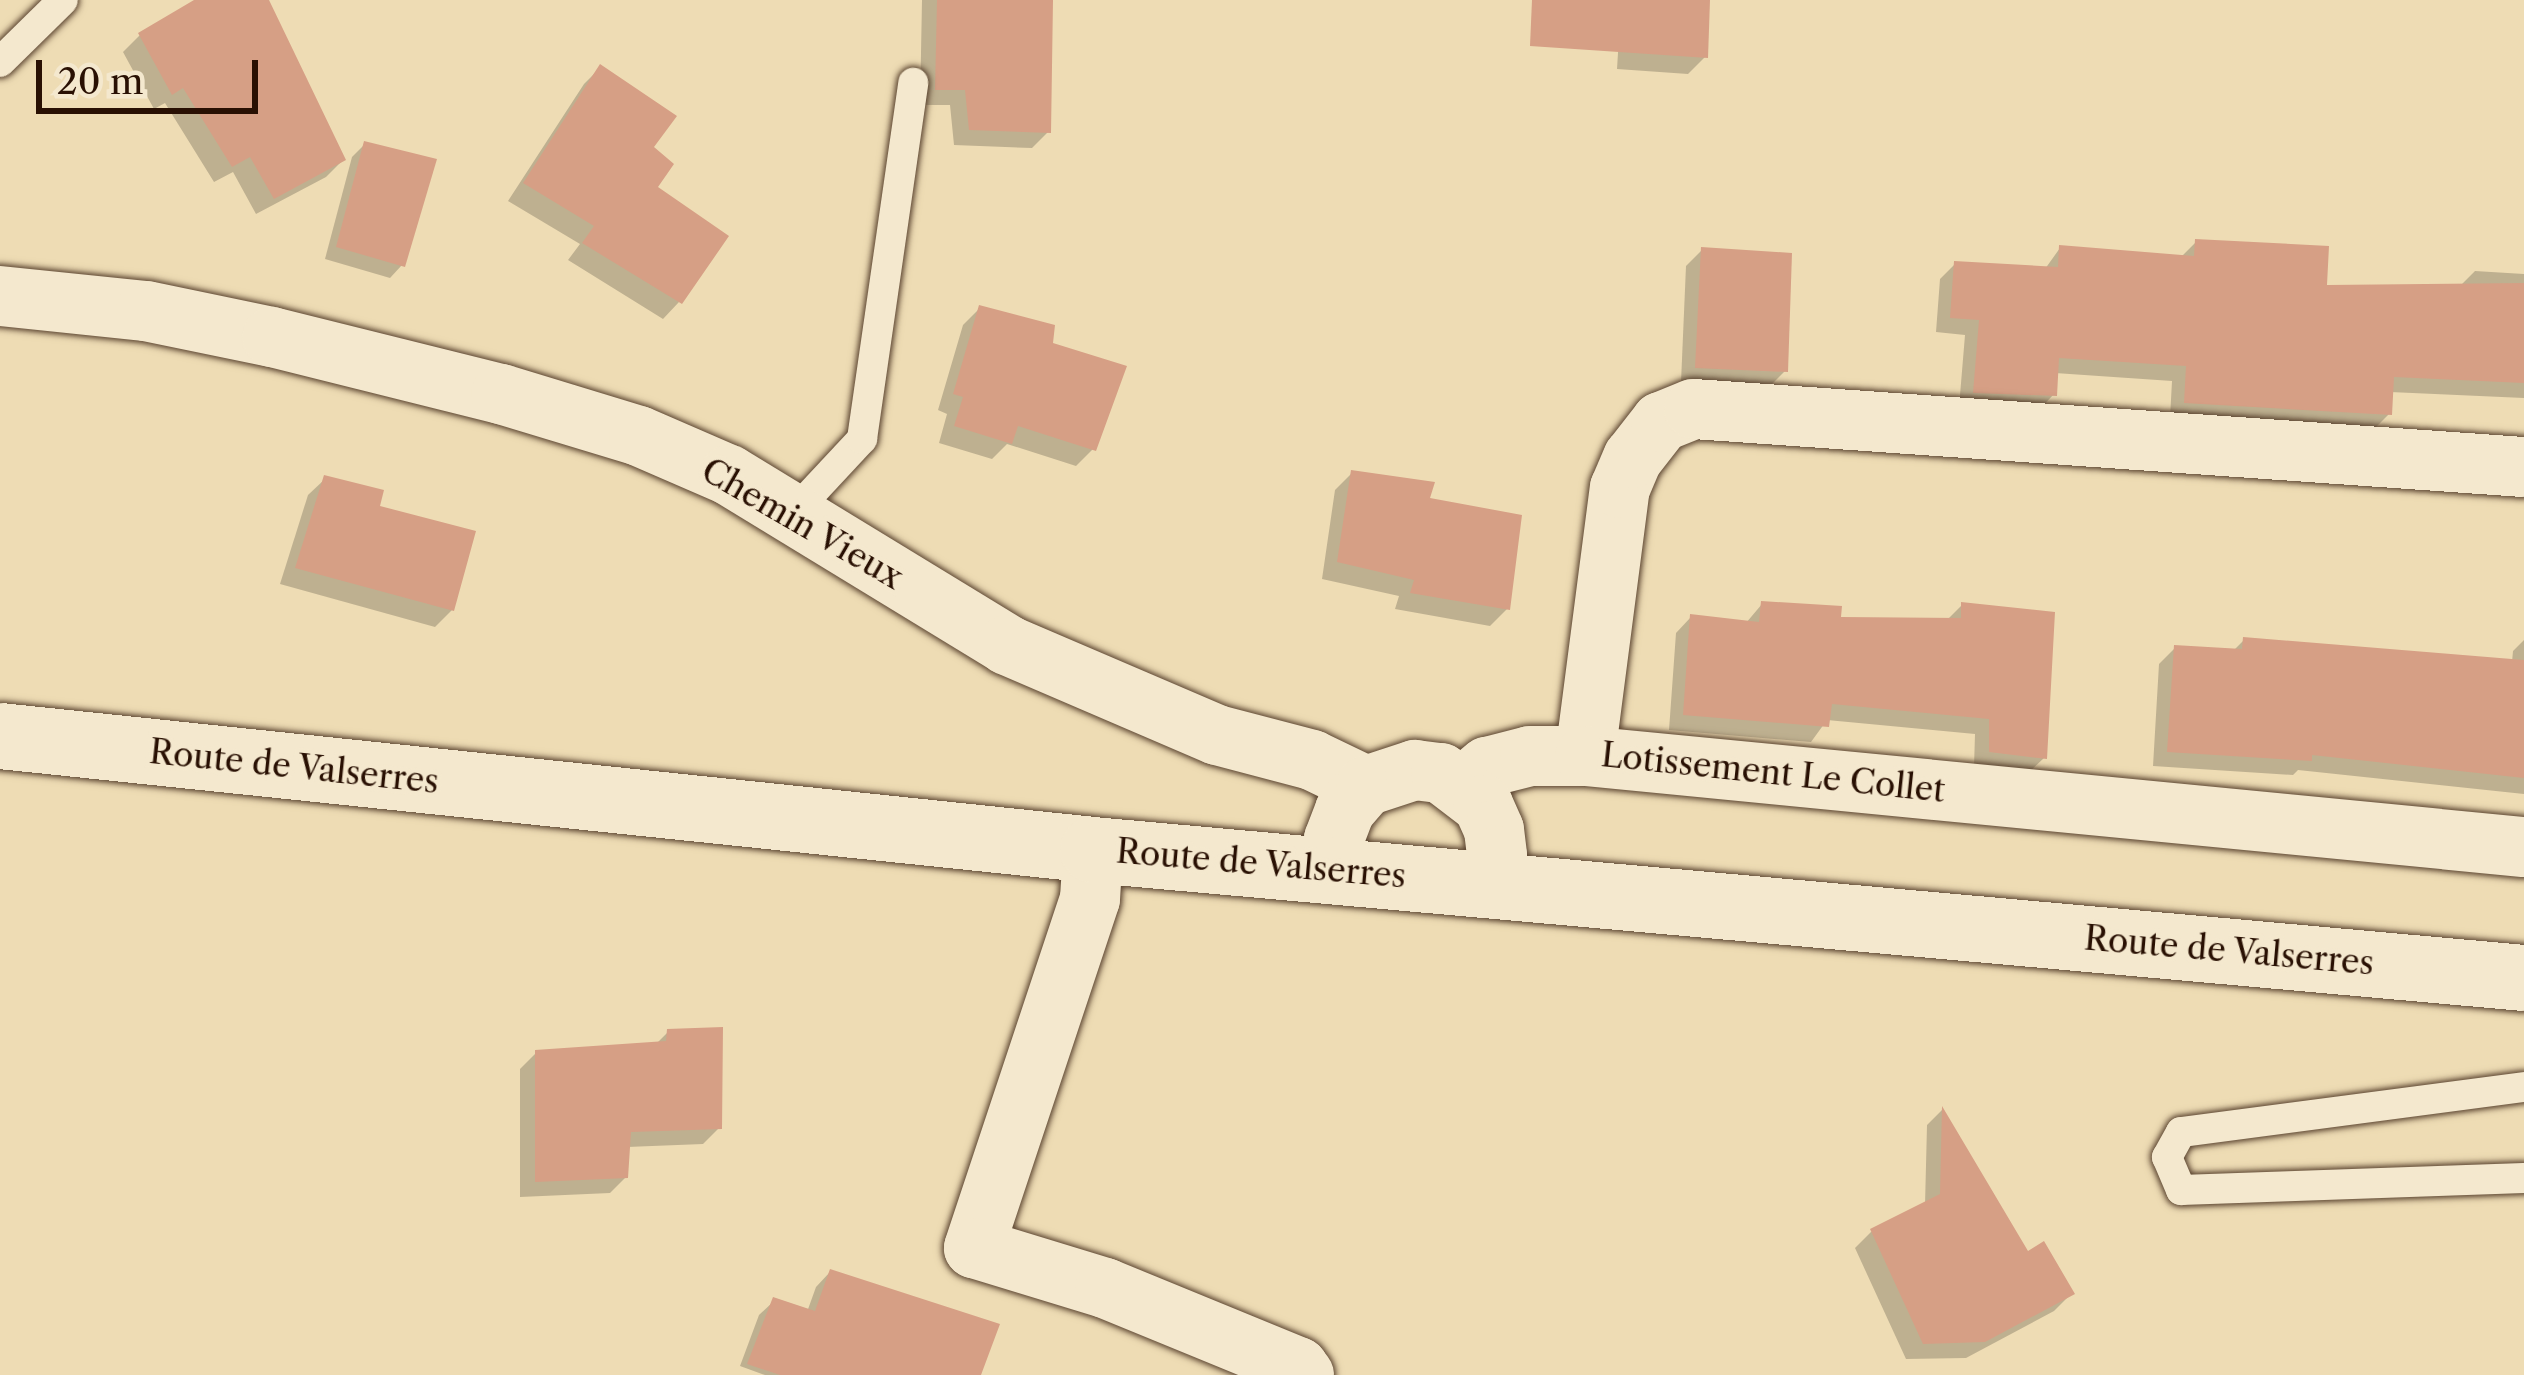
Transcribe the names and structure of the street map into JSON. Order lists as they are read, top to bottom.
{
  "streets": {
    "street": ["Chemin Vieux", "Route de Valserres", "Lotissement Le Collet"]
  },
  "scale_bar": "20 m"
}
